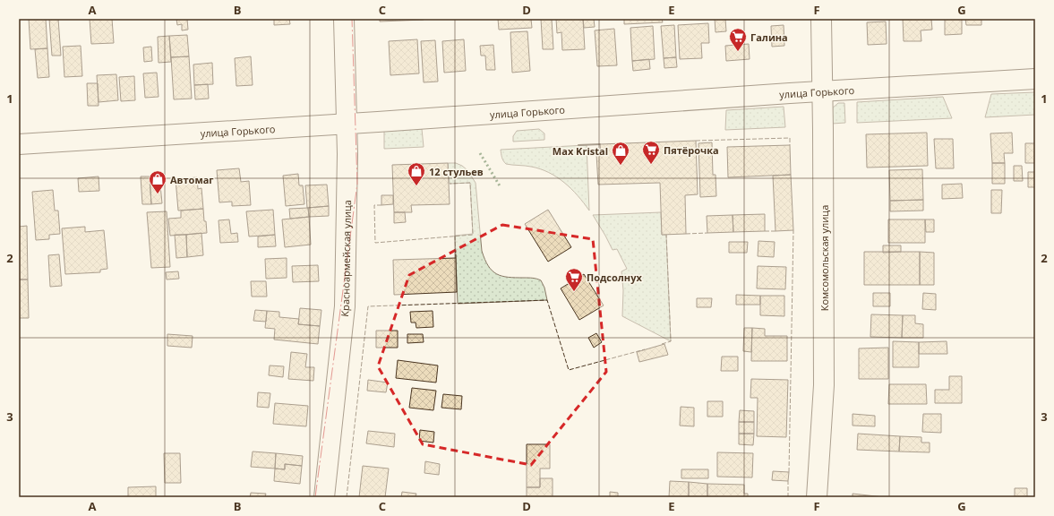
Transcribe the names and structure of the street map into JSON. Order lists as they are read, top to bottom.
{
  "streets": {
    "main road": ["улица Горького", "Комсомольская улица", "Красноармейская улица"]
  },
  "crossings": [
    ["улица Горького", "Комсомольская улица"],
    ["улица Горького", "Красноармейская улица"]
  ],
  "places": {
    "supermarket": ["Галина", "Пятёрочка", "Подсолнух"],
    "shop": ["Max Kristal", "12 стульев", "Автомаг"]
  },
  "grid": {
    "columns": [
      "A",
      "B",
      "C",
      "D",
      "E",
      "F",
      "G"
    ],
    "rows": ["1", "2", "3"]
  }
}
